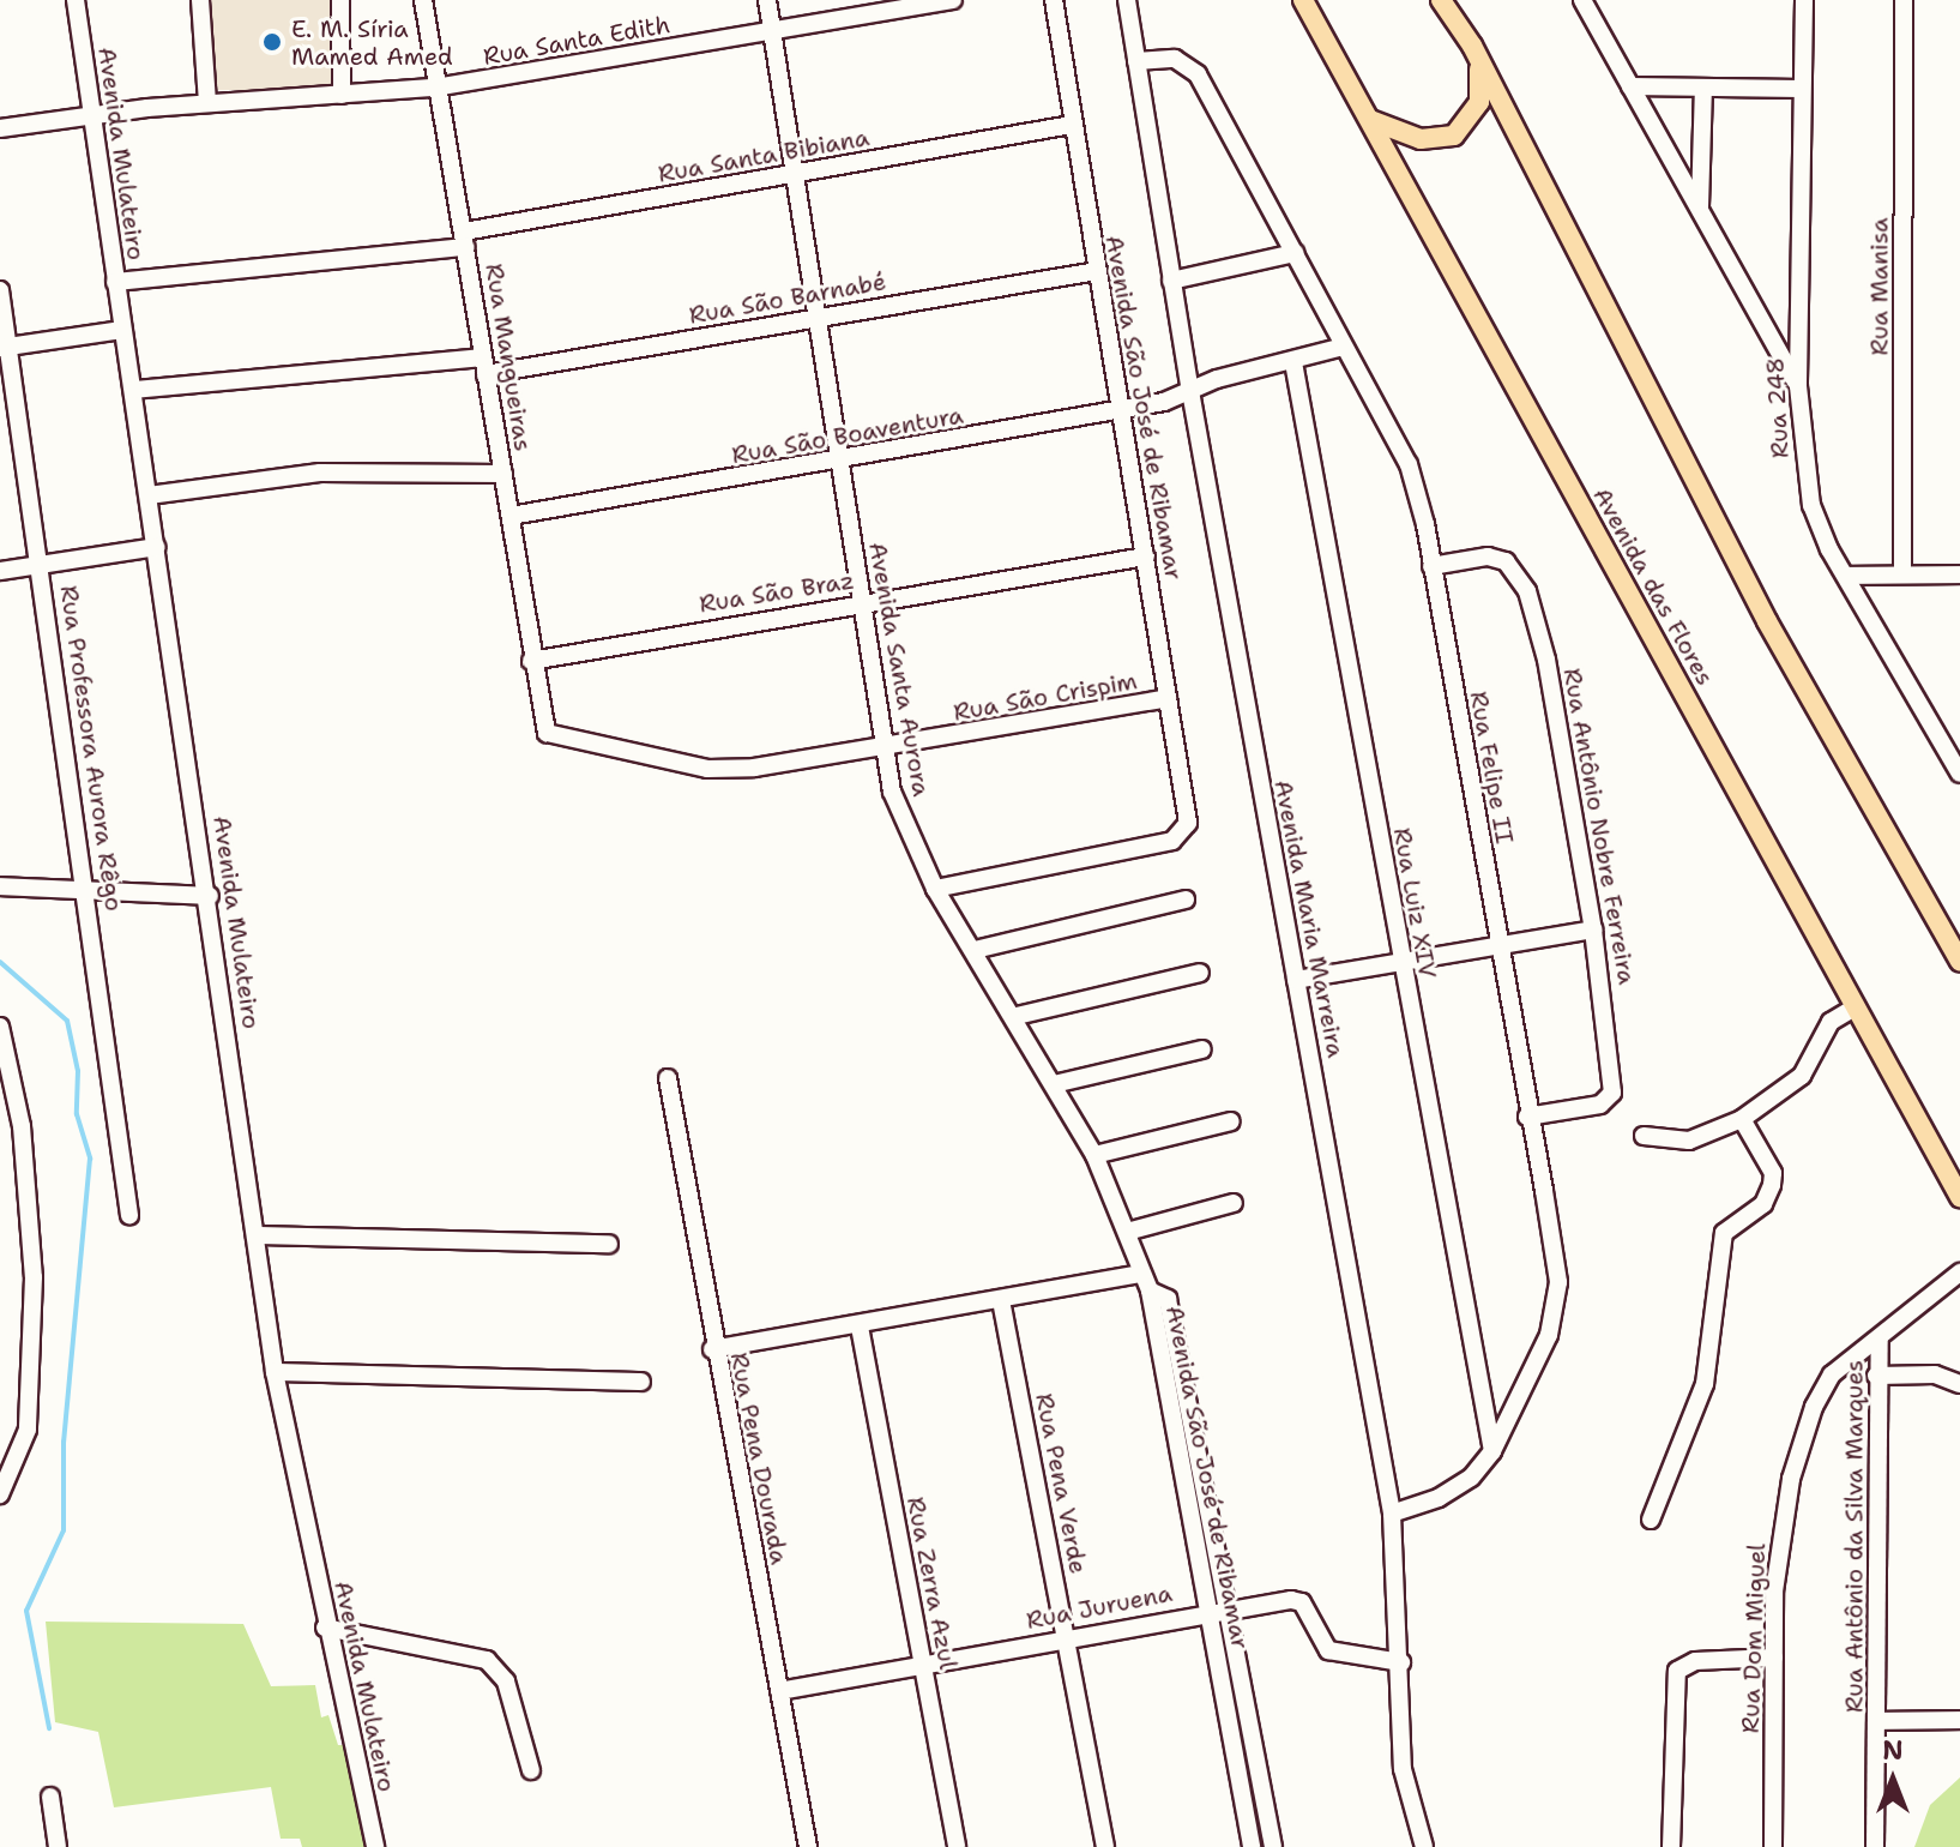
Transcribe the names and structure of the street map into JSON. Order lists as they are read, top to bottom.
{
  "streets": {
    "main road": ["Avenida das Flores"],
    "street": [
      "Rua Santa Edith",
      "Avenida Mulateiro",
      "Rua Santa Bibiana",
      "Rua Manisa",
      "Rua São Barnabé",
      "Rua Mangueiras",
      "Avenida São José de Ribamar",
      "Rua 248",
      "Rua São Boaventura",
      "Rua São Braz",
      "Avenida Santa Aurora",
      "Rua São Crispim",
      "Rua Professora Aurora Rêgo",
      "Rua Felipe II",
      "Rua Antônio Nobre Ferreira",
      "Rua Luiz XIV",
      "Avenida Maria Marreira",
      "Rua Pena Dourada",
      "Rua Pena Verde",
      "Rua Antônio da Silva Marques",
      "Rua Zerra Azul",
      "Rua Juruena",
      "Rua Dom Miguel"
    ]
  },
  "crossings": [
    ["Rua Santa Edith", "Avenida Mulateiro"],
    ["Rua Santa Edith", "Rua Mangueiras"],
    ["Rua Santa Edith", "Avenida Santa Aurora"],
    ["Avenida Mulateiro", "Rua Santa Bibiana"],
    ["Avenida Mulateiro", "Rua São Barnabé"],
    ["Rua Santa Bibiana", "Rua Mangueiras"],
    ["Rua Santa Bibiana", "Avenida São José de Ribamar"],
    ["Rua Santa Bibiana", "Avenida Santa Aurora"],
    ["Rua São Barnabé", "Rua Mangueiras"],
    ["Rua São Barnabé", "Avenida São José de Ribamar"],
    ["Rua São Barnabé", "Avenida Santa Aurora"],
    ["Rua Mangueiras", "Rua São Boaventura"],
    ["Rua Mangueiras", "Rua São Braz"],
    ["Rua Mangueiras", "Rua São Crispim"],
    ["Avenida São José de Ribamar", "Rua São Boaventura"],
    ["Avenida São José de Ribamar", "Rua São Braz"],
    ["Avenida São José de Ribamar", "Avenida Santa Aurora"],
    ["Avenida São José de Ribamar", "Rua São Crispim"],
    ["Avenida São José de Ribamar", "Rua Juruena"],
    ["Rua São Boaventura", "Avenida Santa Aurora"],
    ["Rua São Boaventura", "Rua Felipe II"],
    ["Rua São Boaventura", "Rua Luiz XIV"],
    ["Rua São Boaventura", "Avenida Maria Marreira"],
    ["Rua São Braz", "Avenida Santa Aurora"],
    ["Avenida Santa Aurora", "Rua São Crispim"],
    ["Rua Felipe II", "Rua Antônio Nobre Ferreira"],
    ["Rua Felipe II", "Rua Luiz XIV"],
    ["Rua Felipe II", "Avenida Maria Marreira"],
    ["Avenida Maria Marreira", "Rua Juruena"],
    ["Rua Pena Dourada", "Rua Juruena"],
    ["Rua Pena Verde", "Rua Juruena"],
    ["Rua Antônio da Silva Marques", "Rua Dom Miguel"],
    ["Rua Zerra Azul", "Rua Juruena"]
  ],
  "places": ["E. M. Síria Mamed Amed"],
  "north": "top"
}
